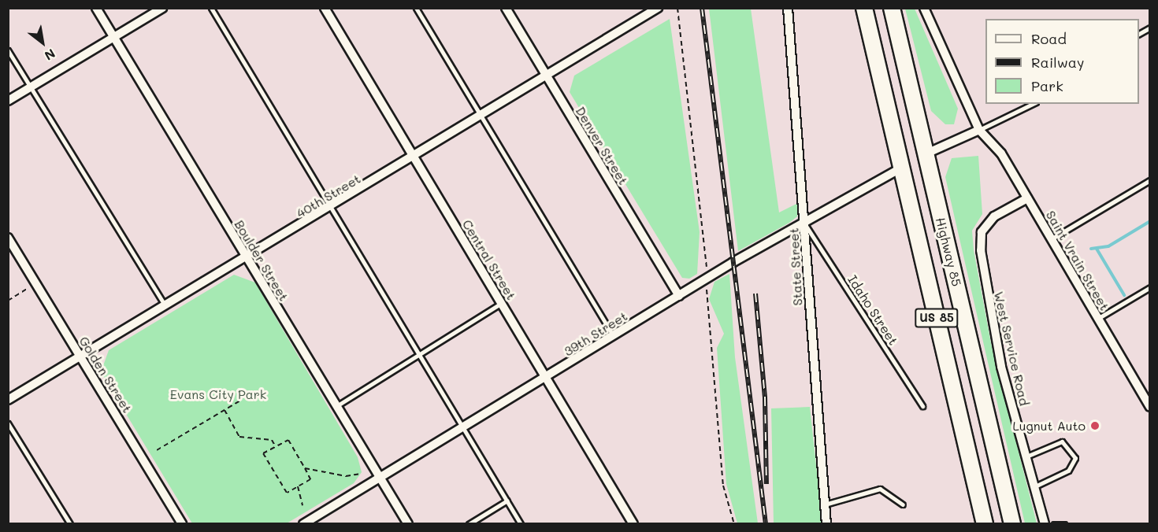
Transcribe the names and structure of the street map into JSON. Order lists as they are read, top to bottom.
{
  "streets": {
    "highway": ["Highway 85", "US 85"],
    "street": [
      "Denver Street",
      "40th Street",
      "Central Street",
      "Boulder Street",
      "Saint Vrain Street",
      "State Street",
      "39th Street",
      "West Service Road",
      "Golden Street"
    ],
    "lane": ["Idaho Street"]
  },
  "crossings": [
    ["Denver Street", "40th Street"],
    ["Denver Street", "39th Street"],
    ["40th Street", "Central Street"],
    ["40th Street", "Boulder Street"],
    ["40th Street", "Golden Street"],
    ["Highway 85", "39th Street"],
    ["Central Street", "39th Street"],
    ["Boulder Street", "39th Street"],
    ["Saint Vrain Street", "West Service Road"],
    ["State Street", "Idaho Street"],
    ["State Street", "39th Street"],
    ["Idaho Street", "39th Street"]
  ],
  "parks": ["Evans City Park"],
  "places": ["Lugnut Auto"],
  "legend": ["Road", "Railway", "Park"],
  "north": "bottom right"
}
